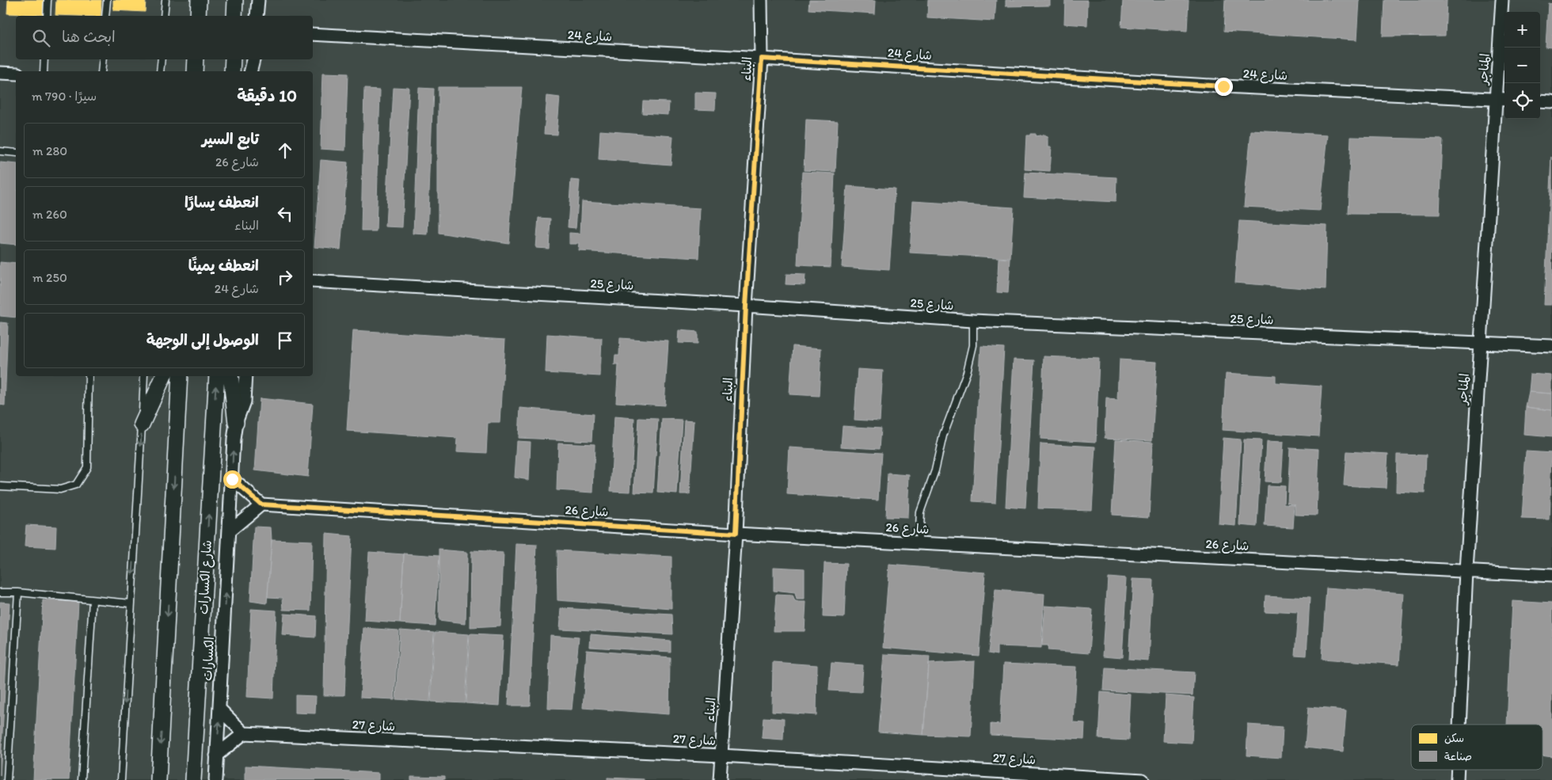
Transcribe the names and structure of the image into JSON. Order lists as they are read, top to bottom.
{
  "streets": {
    "street": [
      "شارع 24",
      "البناء",
      "المناجر",
      "شارع 25",
      "شارع 26",
      "شارع الكسارات",
      "الكسارات",
      "شارع 27"
    ]
  },
  "crossings": [
    ["شارع 24", "البناء"],
    ["شارع 24", "المناجر"],
    ["البناء", "شارع 25"],
    ["البناء", "شارع 26"],
    ["البناء", "شارع 27"],
    ["المناجر", "شارع 25"],
    ["المناجر", "شارع 26"]
  ],
  "legend": ["سكن", "صناعة"],
  "page": {
    "map_buttons": ["+", "−"],
    "search": "ابحث هنا",
    "heading": ["10 دقيقة", "سيرًا · 790 m"],
    "list": [
      ["تابع السير", "شارع 26", "280 m"],
      ["انعطف يسارًا", "البناء", "260 m"],
      ["انعطف يمينًا", "شارع 24", "250 m"],
      "الوصول إلى الوجهة"
    ]
  }
}
